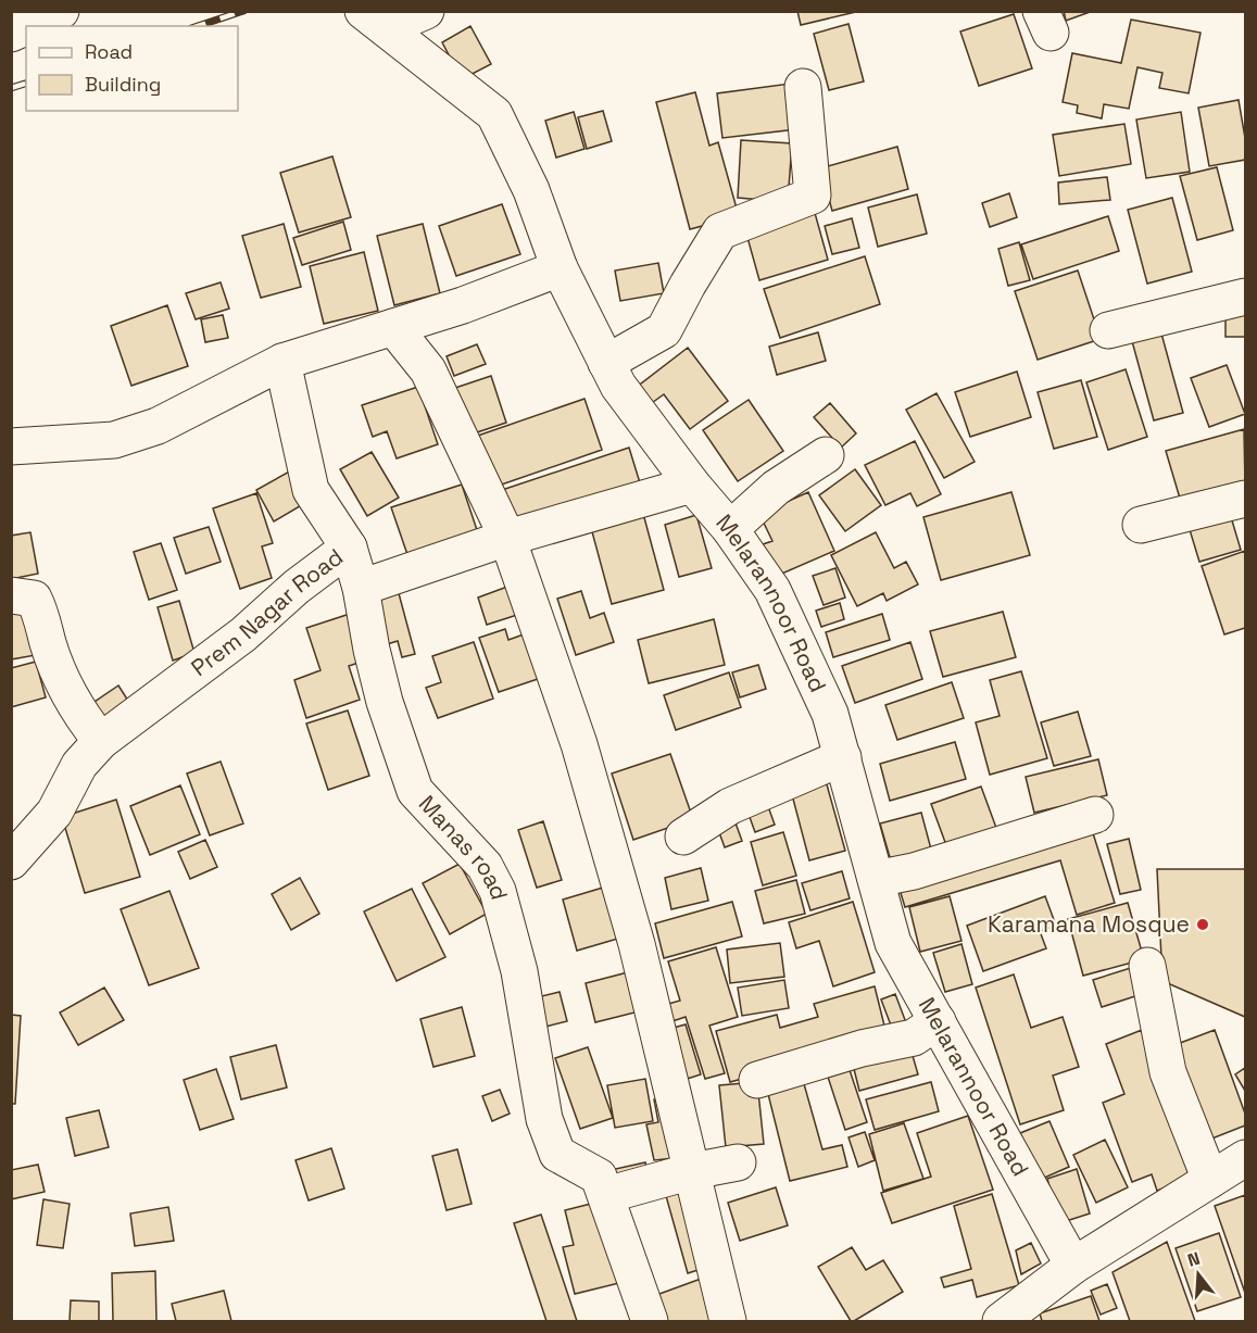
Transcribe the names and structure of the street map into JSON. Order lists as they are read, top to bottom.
{
  "streets": {
    "street": ["Melarannoor Road", "Prem Nagar Road", "Manas road"]
  },
  "crossings": [
    ["Prem Nagar Road", "Manas road"]
  ],
  "places": ["Karamana Mosque"],
  "legend": ["Road", "Building"],
  "north": "top"
}
